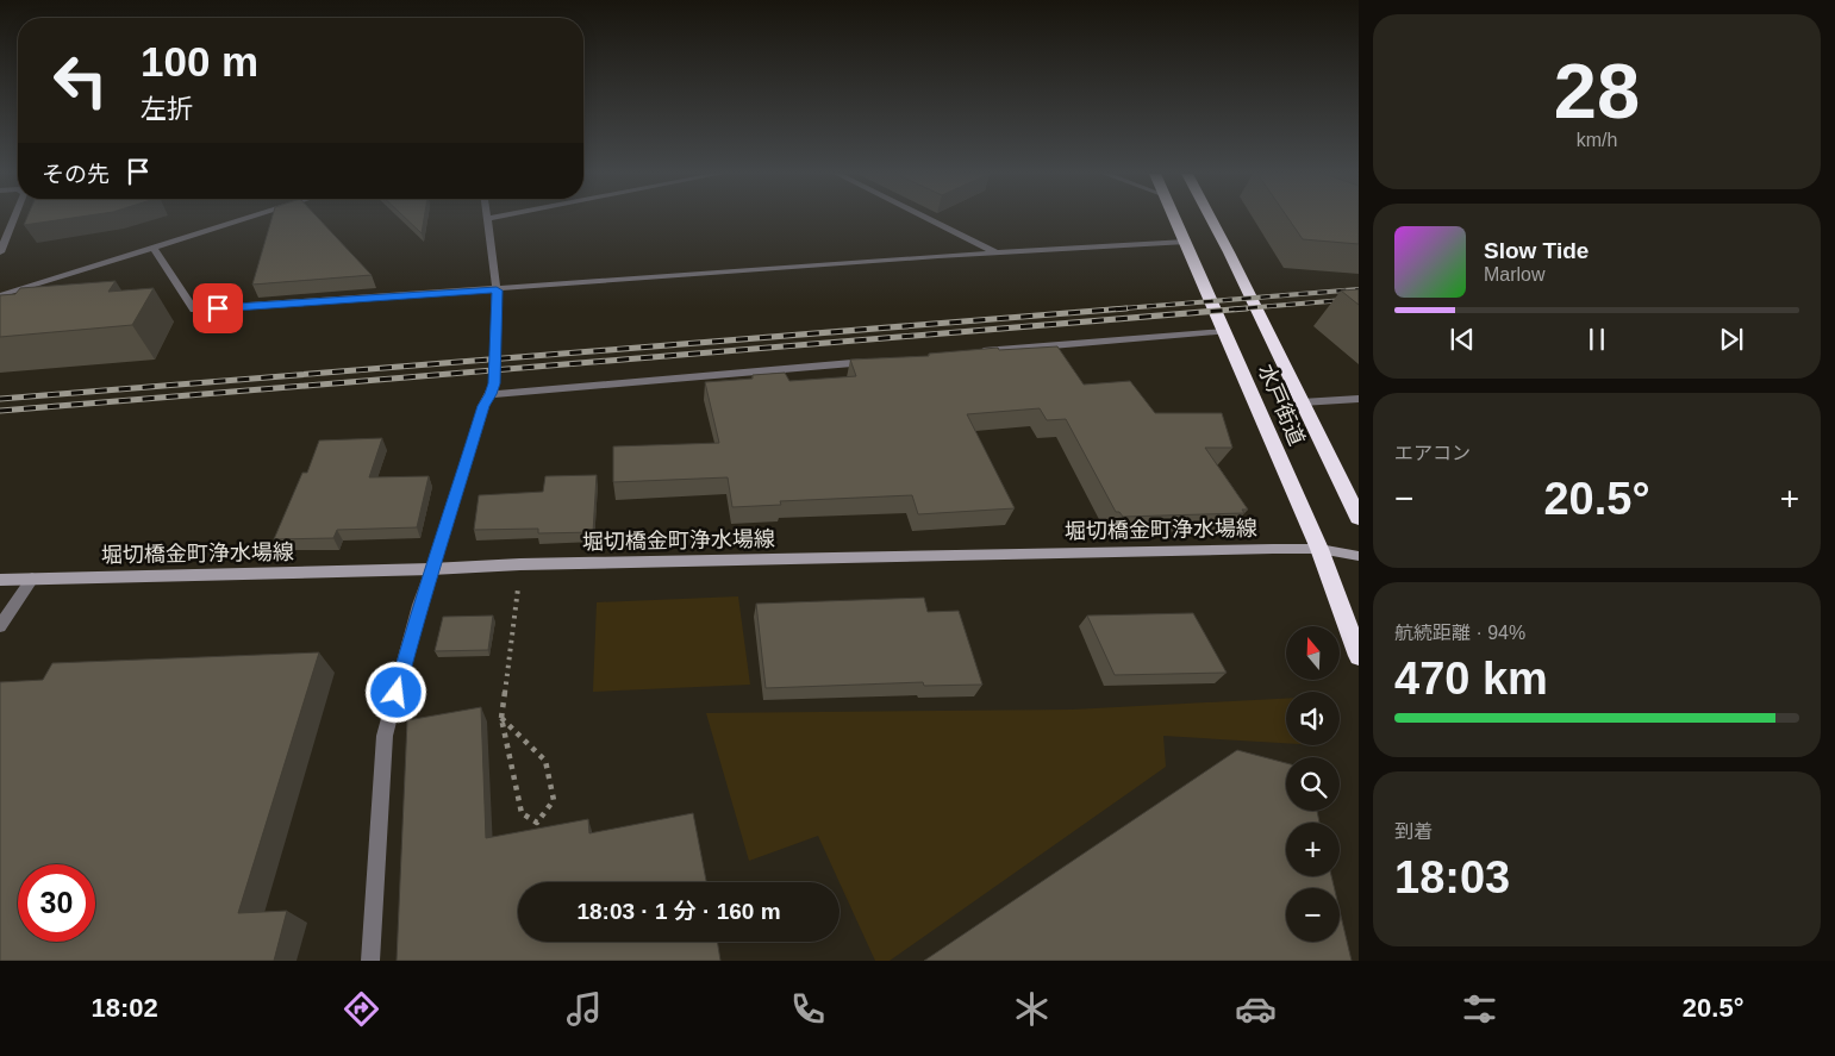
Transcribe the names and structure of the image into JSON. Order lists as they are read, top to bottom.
{
  "streets": {
    "highway": ["水戸街道"],
    "street": ["堀切橋金町浄水場線"]
  },
  "crossings": [
    ["水戸街道", "堀切橋金町浄水場線"]
  ],
  "north": "top",
  "page": {
    "tile": [
      ["28", "km/h"],
      "エアコン",
      ["航続距離 · 94%", "470 km"],
      ["到着", "18:03"]
    ],
    "turn": ["100 m", "左折"],
    "then": "その先",
    "song": ["Slow Tide", "Marlow"],
    "heat": ["−", "20.5°", "+"],
    "map_buttons": ["+", "−"],
    "limit": "30",
    "trip": "18:03 · 1 分 · 160 m",
    "tabs": ["18:02", "20.5°"]
  }
}
